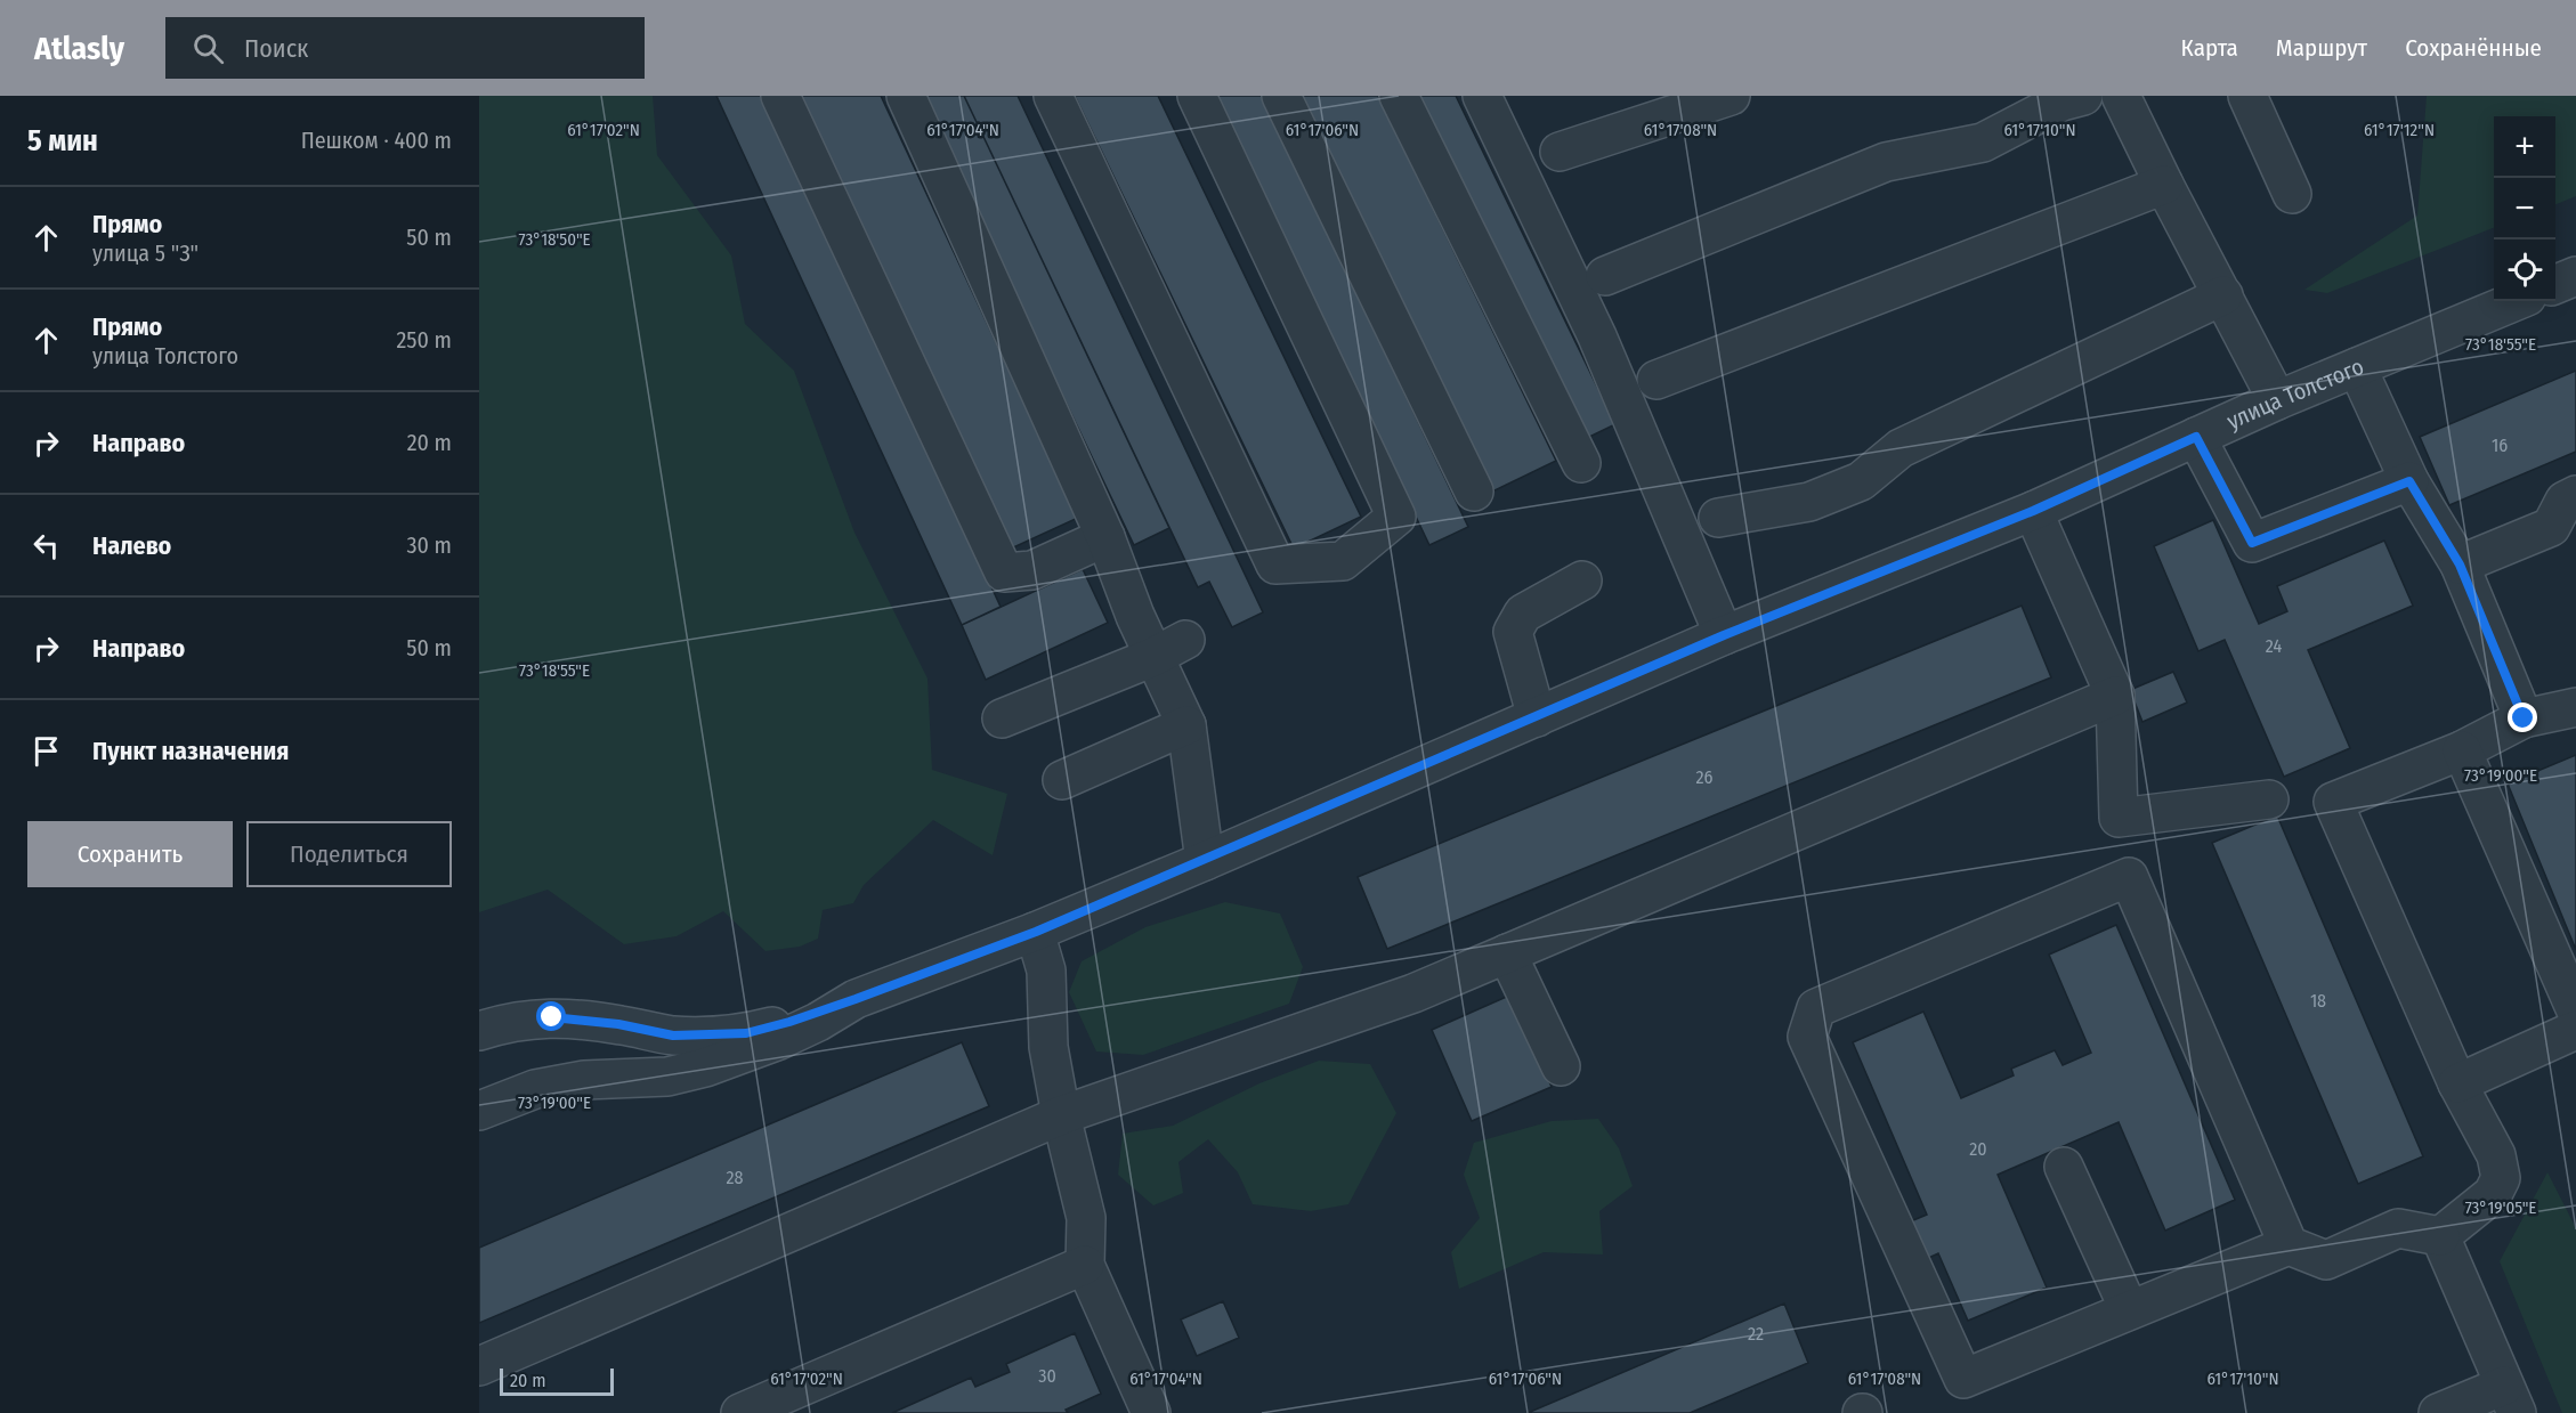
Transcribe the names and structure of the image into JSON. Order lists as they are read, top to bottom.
{
  "streets": {
    "street": ["улица Толстого"]
  },
  "house_numbers": [
    "16",
    "24",
    "26",
    "18",
    "20",
    "28",
    "22",
    "30"
  ],
  "scale_bar": "20 m",
  "page": {
    "header": "Atlasly",
    "search": "Поиск",
    "nav": ["Карта", "Маршрут", "Сохранённые"],
    "heading": ["5 мин", "Пешком · 400 m"],
    "map_buttons": ["+", "−"],
    "list": [
      ["Прямо", "улица 5 \"З\"", "50 m"],
      ["Прямо", "улица Толстого", "250 m"],
      ["Направо", "20 m"],
      ["Налево", "30 m"],
      ["Направо", "50 m"],
      "Пункт назначения"
    ],
    "buttons": ["Сохранить", "Поделиться"],
    "scale": "20 m"
  },
  "coordinates": [
    "61°17'12\"N",
    "61°17'02\"N",
    "61°17'04\"N",
    "61°17'06\"N",
    "61°17'08\"N",
    "61°17'10\"N",
    "73°18'50\"E",
    "73°18'55\"E",
    "73°19'00\"E",
    "73°19'05\"E"
  ]
}
